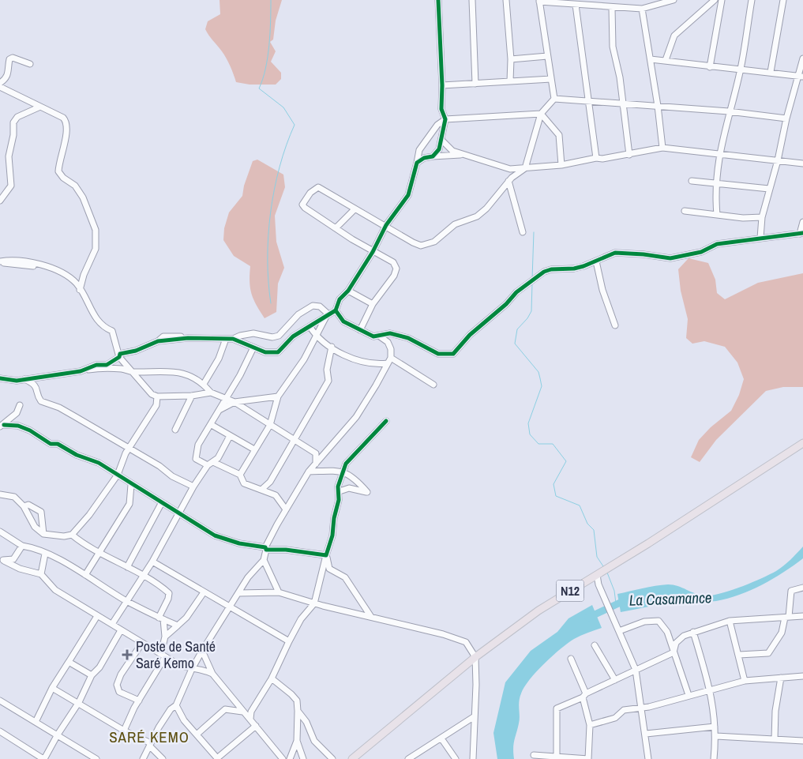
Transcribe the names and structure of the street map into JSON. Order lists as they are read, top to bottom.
{
  "streets": {
    "main road": ["N12"]
  },
  "districts": ["SARÉ KEMO"],
  "water": ["La Casamance"],
  "places": {
    "health": ["Poste de Santé Saré Kemo"]
  }
}
